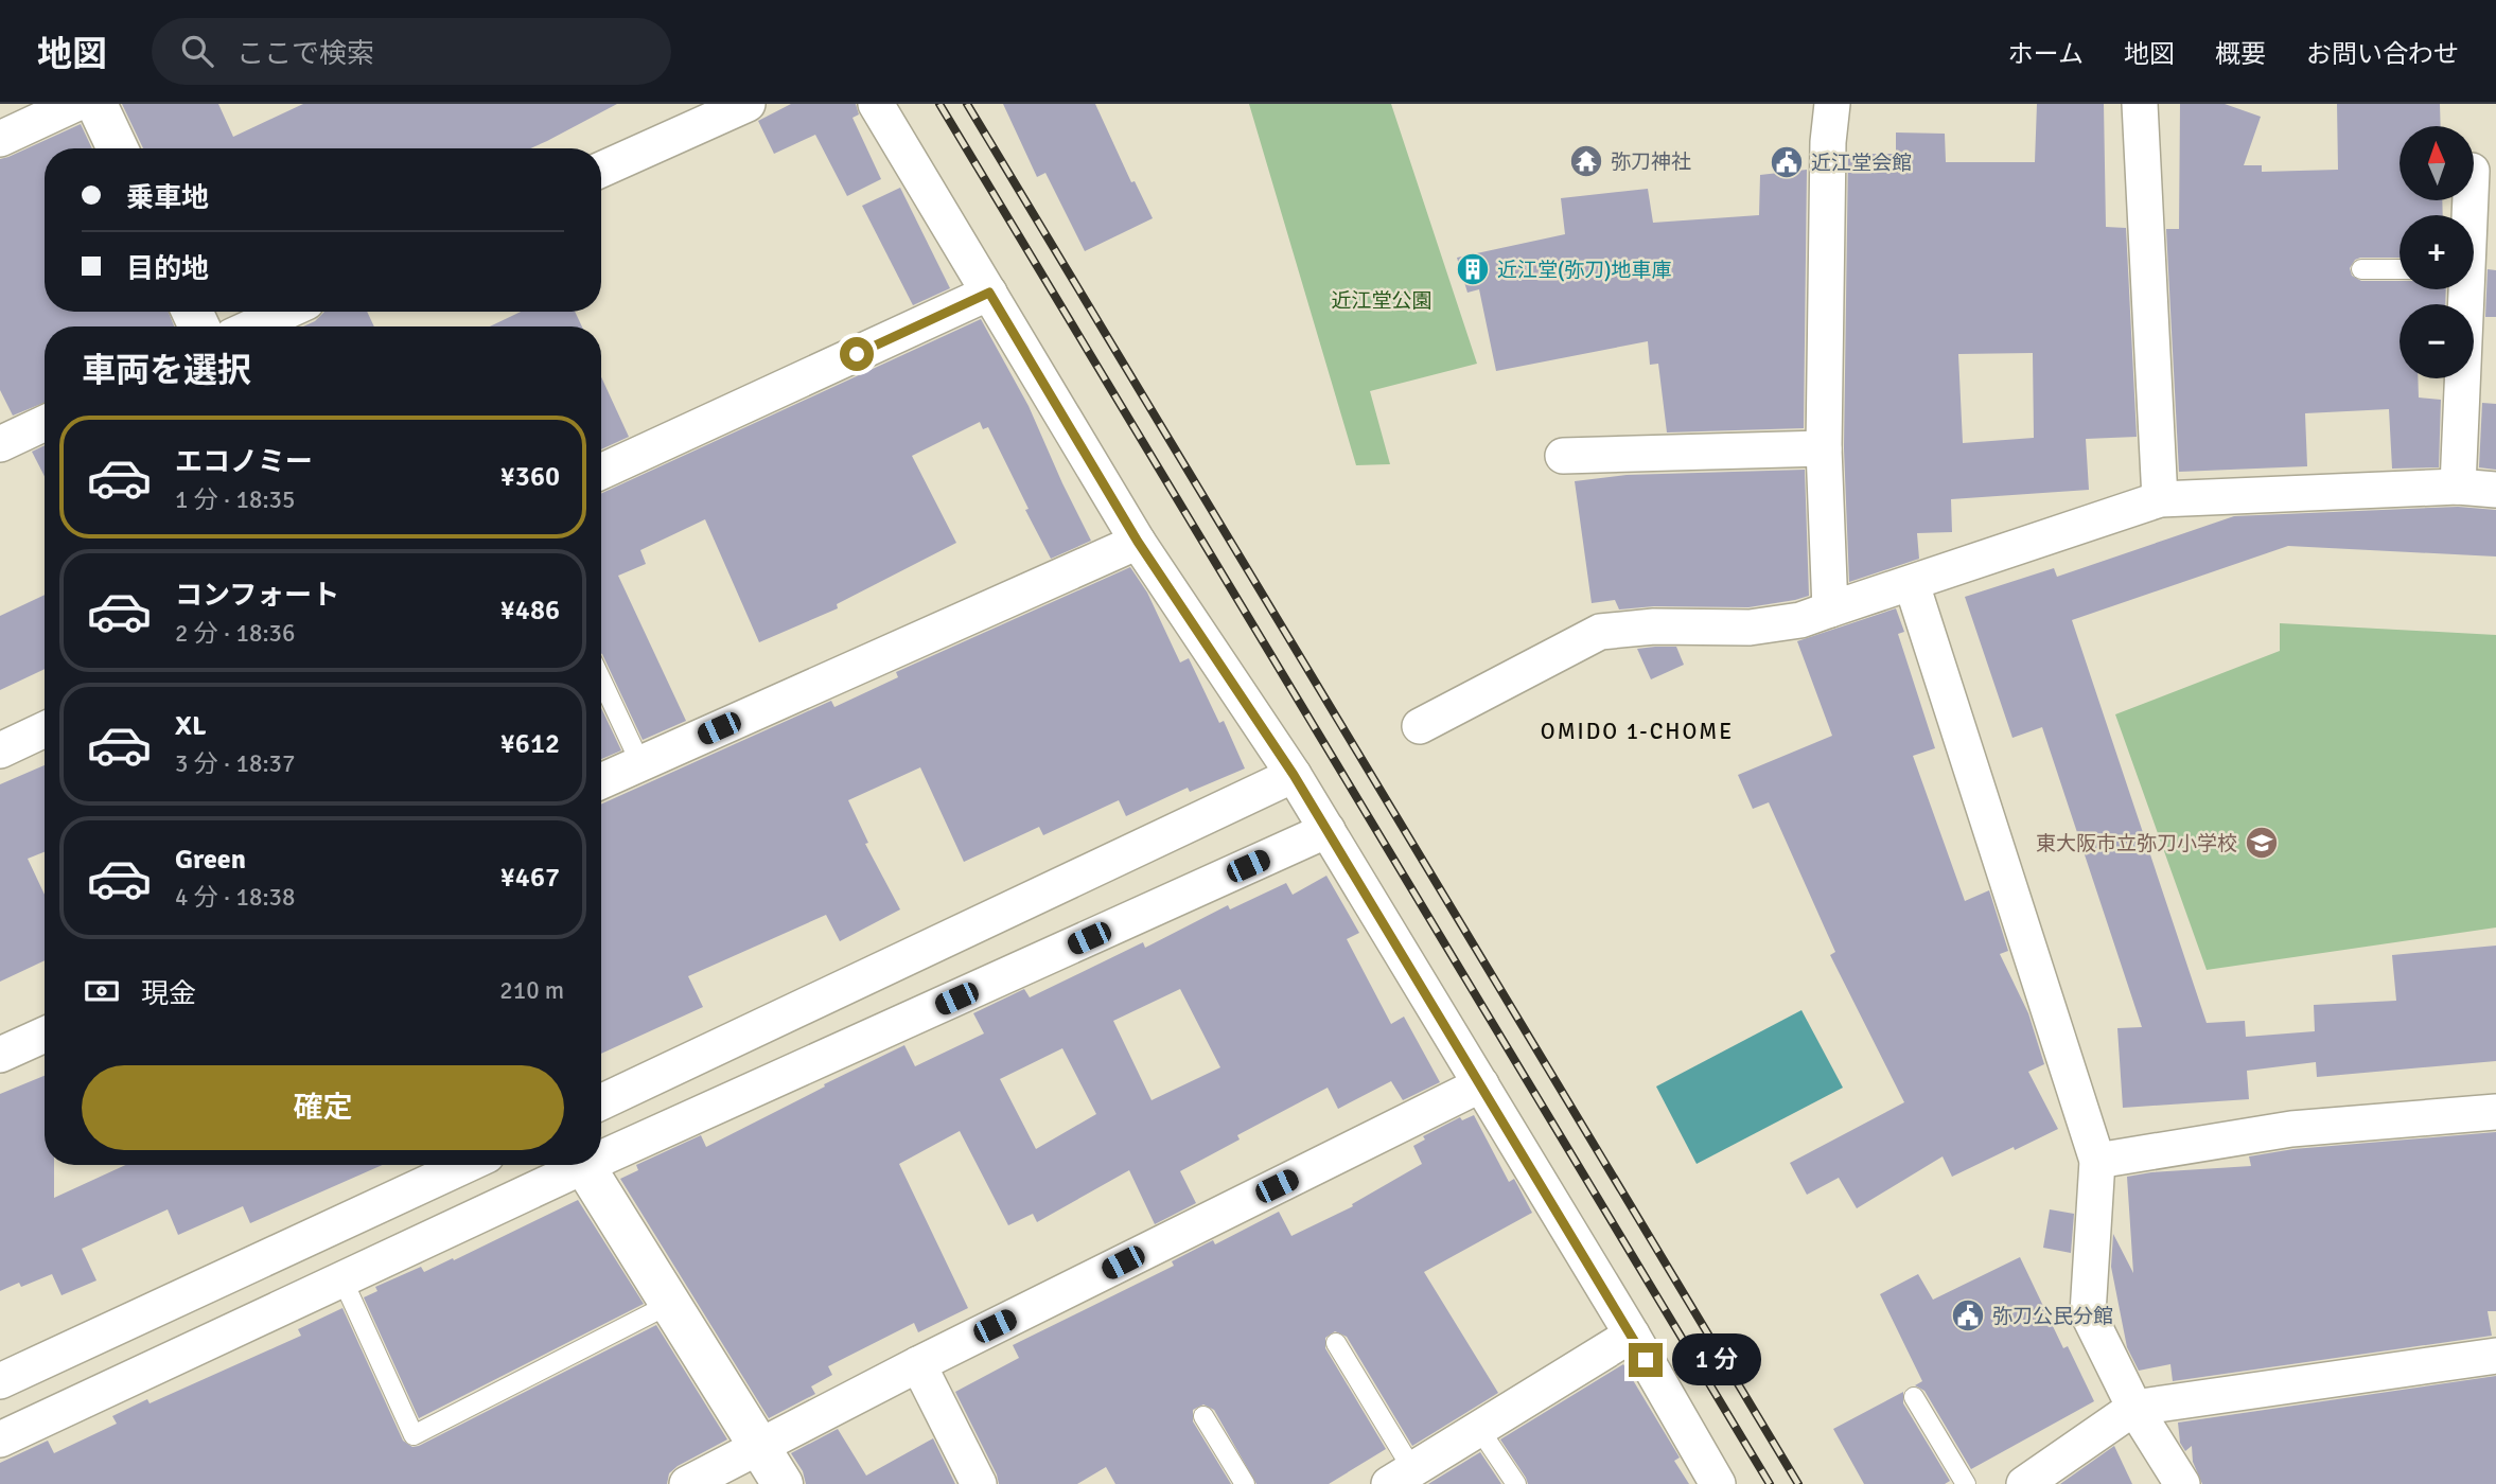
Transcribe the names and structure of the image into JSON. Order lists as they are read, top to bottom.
{
  "districts": ["OMIDO 1-CHOME"],
  "parks": ["近江堂公園"],
  "places": {
    "temple": ["弥刀神社"],
    "public building": ["近江堂会館", "弥刀公民分館"],
    "building": ["近江堂(弥刀)地車庫"],
    "school or university": ["東大阪市立弥刀小学校"]
  },
  "north": "top",
  "page": {
    "header": "地図",
    "search": "ここで検索",
    "nav": [
      "ホーム",
      "地図",
      "概要",
      "お問い合わせ"
    ],
    "map_buttons": ["+", "−"],
    "banner": ["乗車地", "目的地"],
    "heading": "車両を選択",
    "list": [
      {
        "name": "エコノミー",
        "note": "1 分 · 18:35",
        "value": "¥360"
      },
      {
        "name": "コンフォート",
        "note": "2 分 · 18:36",
        "value": "¥486"
      },
      {
        "name": "XL",
        "note": "3 分 · 18:37",
        "value": "¥612"
      },
      {
        "name": "Green",
        "note": "4 分 · 18:38",
        "value": "¥467"
      }
    ],
    "pay": ["現金", "210 m"],
    "buttons": "確定",
    "bubble": "1 分"
  }
}
